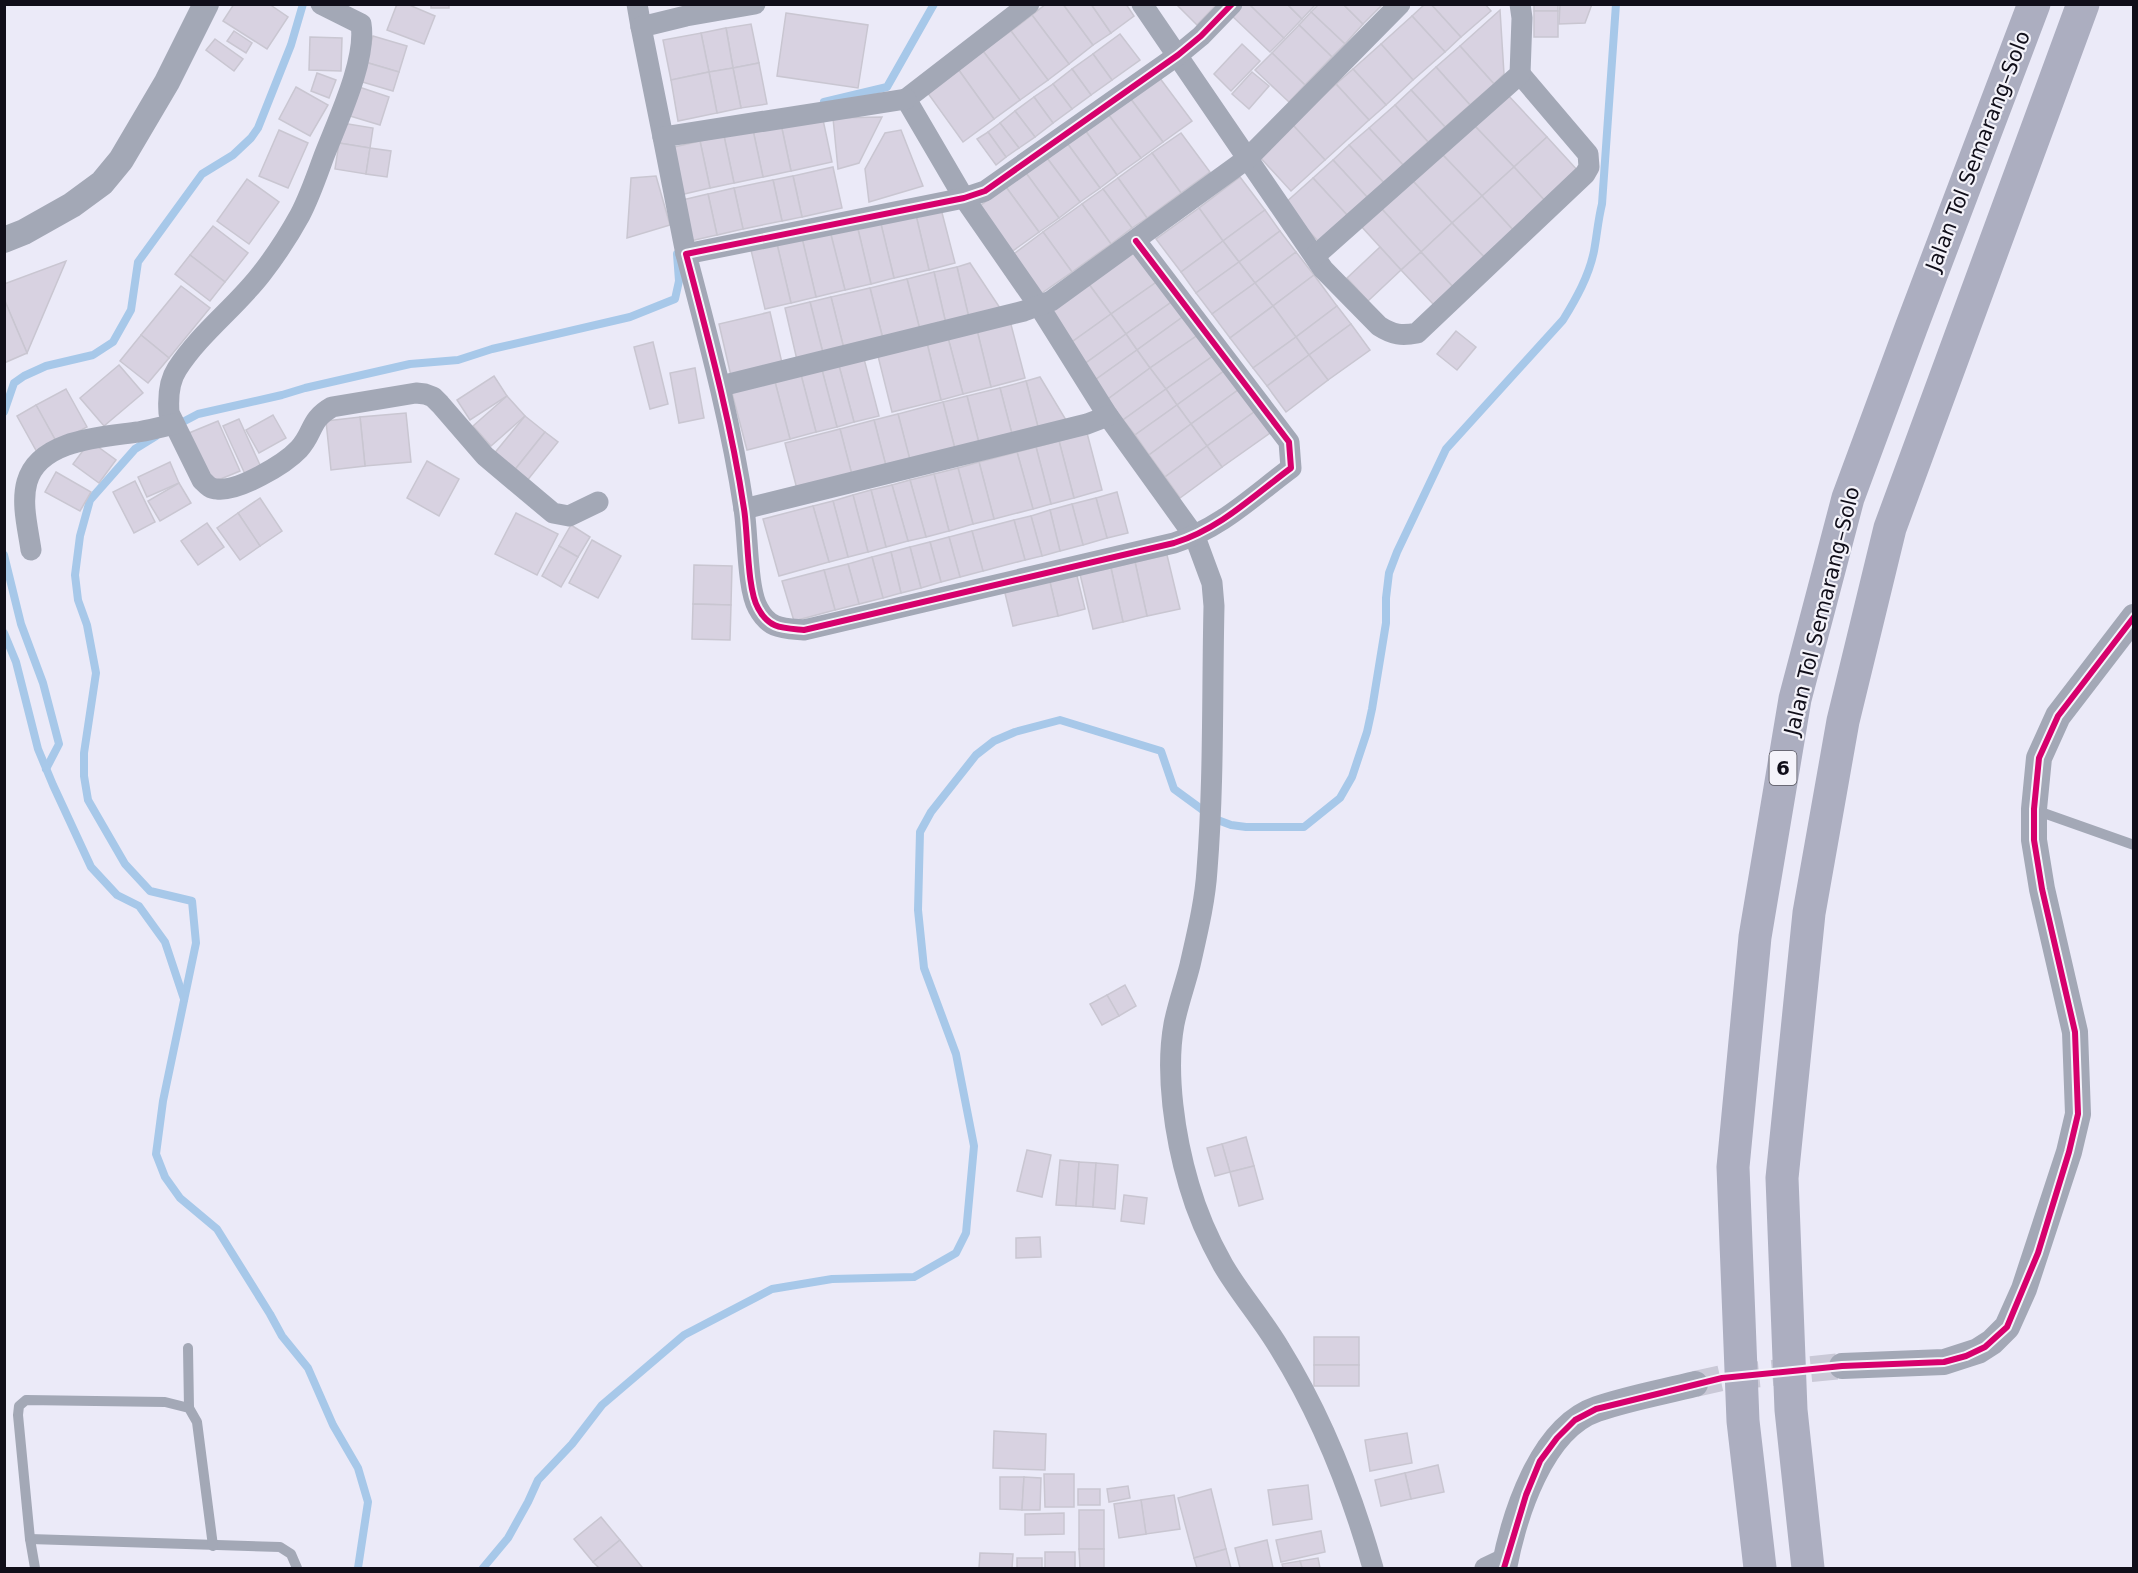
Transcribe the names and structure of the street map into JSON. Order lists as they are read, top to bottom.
{
  "streets": {
    "highway": ["Jalan Tol Semarang–Solo", "6"]
  }
}
